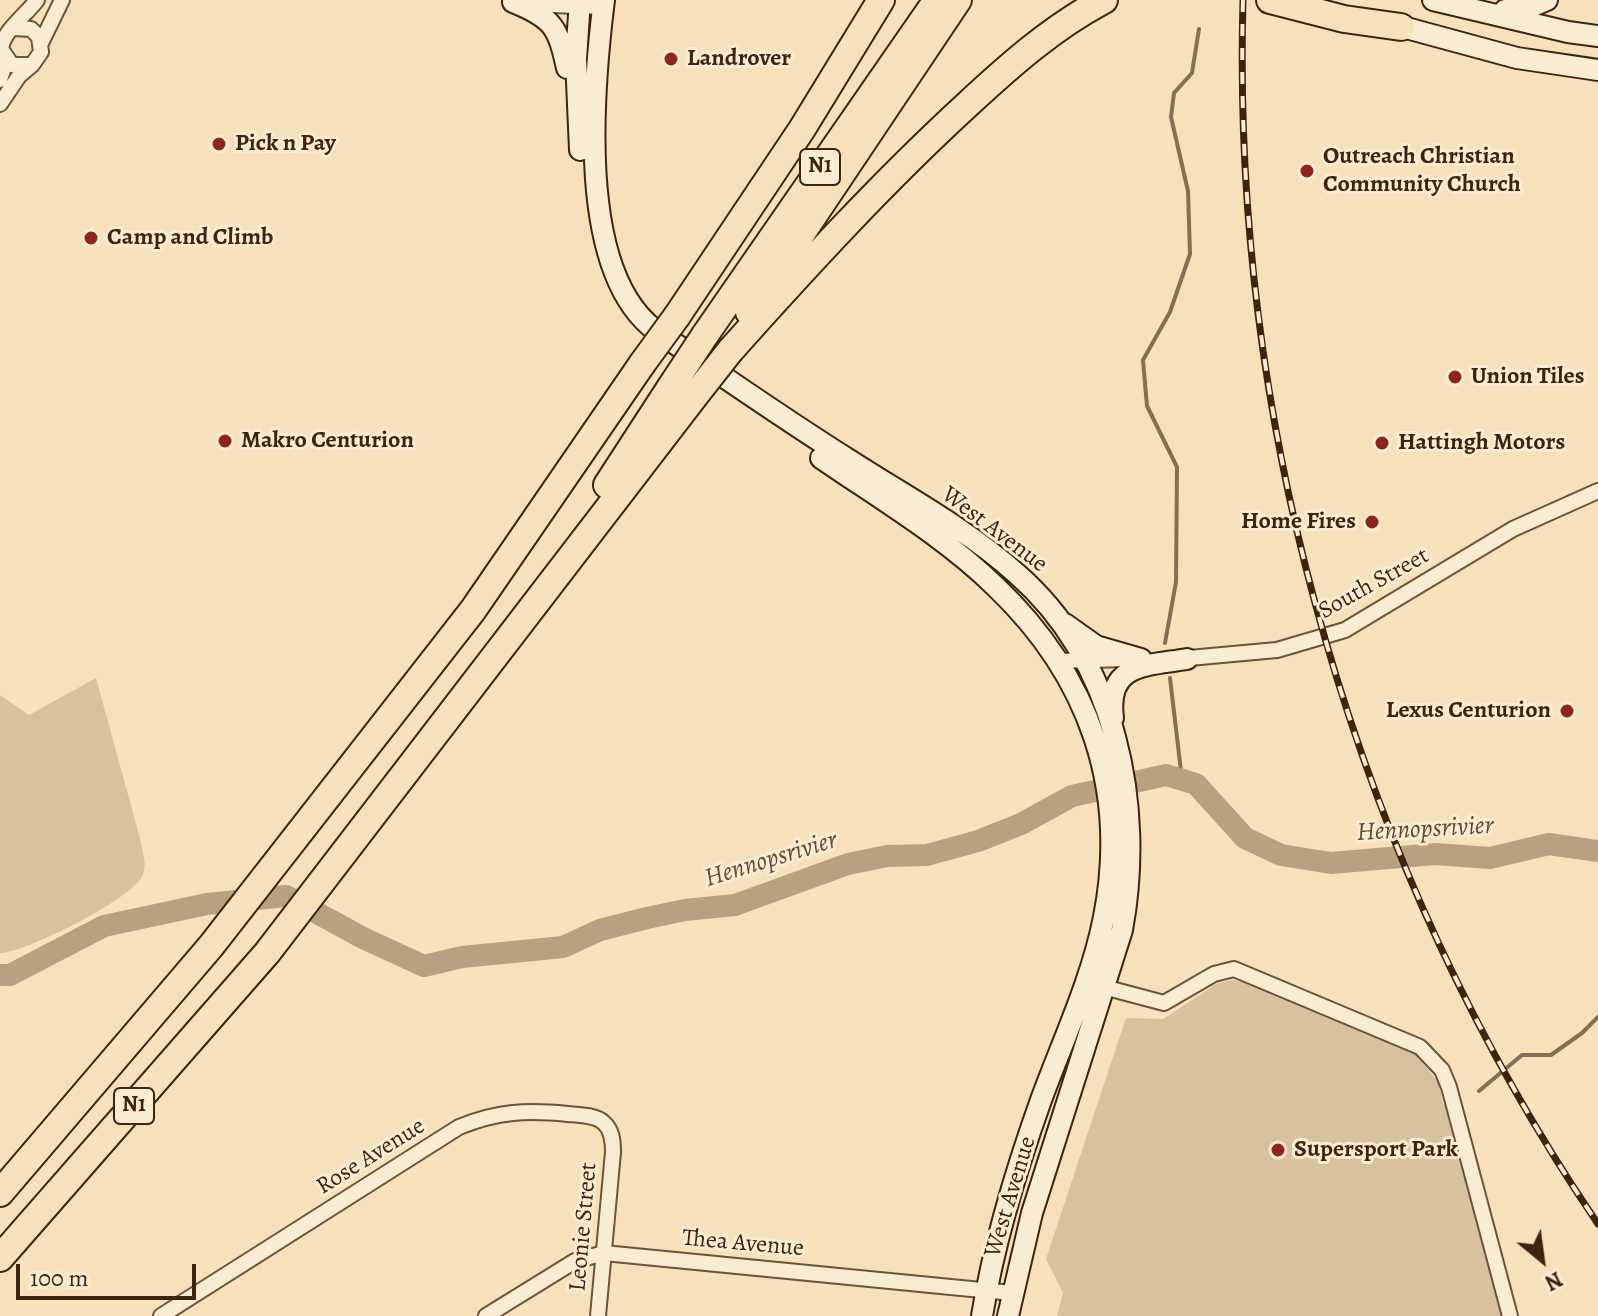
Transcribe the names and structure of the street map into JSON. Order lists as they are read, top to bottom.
{
  "streets": {
    "highway": ["N1"],
    "street": [
      "West Avenue",
      "South Street",
      "Rose Avenue",
      "Leonie Street",
      "Thea Avenue"
    ]
  },
  "crossings": [
    ["West Avenue", "South Street"],
    ["West Avenue", "Thea Avenue"],
    ["Rose Avenue", "Leonie Street"],
    ["Leonie Street", "Thea Avenue"]
  ],
  "water": ["Hennopsrivier"],
  "places": [
    "Landrover",
    "Pick n Pay",
    "Outreach Christian Community Church",
    "Camp and Climb",
    "Union Tiles",
    "Makro Centurion",
    "Hattingh Motors",
    "Home Fires",
    "Lexus Centurion",
    "Supersport Park"
  ],
  "scale_bar": "100 m",
  "north": "bottom right"
}
